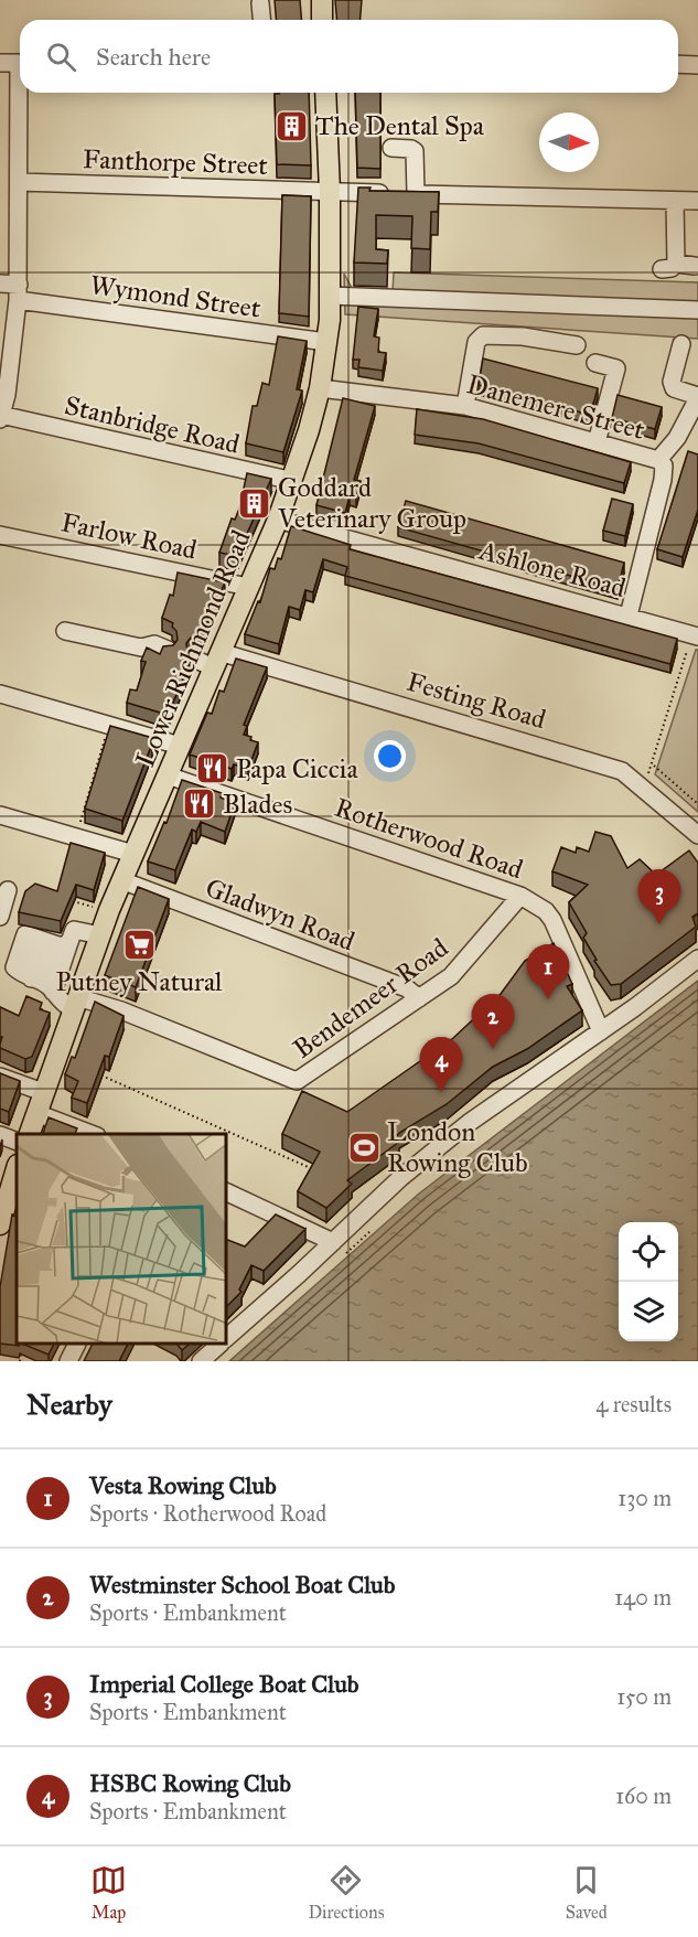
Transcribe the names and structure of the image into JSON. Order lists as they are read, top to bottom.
{
  "streets": {
    "main road": ["Lower Richmond Road"],
    "street": [
      "Fanthorpe Street",
      "Wymond Street",
      "Danemere Street",
      "Stanbridge Road",
      "Farlow Road",
      "Ashlone Road",
      "Festing Road",
      "Rotherwood Road",
      "Gladwyn Road",
      "Bendemeer Road"
    ]
  },
  "crossings": [
    ["Fanthorpe Street", "Lower Richmond Road"],
    ["Wymond Street", "Lower Richmond Road"],
    ["Danemere Street", "Ashlone Road"],
    ["Danemere Street", "Lower Richmond Road"],
    ["Stanbridge Road", "Lower Richmond Road"],
    ["Farlow Road", "Lower Richmond Road"],
    ["Ashlone Road", "Lower Richmond Road"],
    ["Lower Richmond Road", "Festing Road"],
    ["Lower Richmond Road", "Rotherwood Road"],
    ["Lower Richmond Road", "Gladwyn Road"],
    ["Lower Richmond Road", "Bendemeer Road"],
    ["Rotherwood Road", "Bendemeer Road"],
    ["Gladwyn Road", "Bendemeer Road"]
  ],
  "places": {
    "building": ["The Dental Spa", "Goddard Veterinary Group"],
    "restaurant": ["Papa Ciccia", "Blades"],
    "supermarket": ["Putney Natural"],
    "sports": ["London Rowing Club"]
  },
  "north": "right",
  "page": {
    "search": "Search here",
    "pins": [
      "3",
      "1",
      "2",
      "4"
    ],
    "heading": ["Nearby", "4 results"],
    "list": [
      {
        "mark": "1",
        "name": "Vesta Rowing Club",
        "note": "Sports · Rotherwood Road",
        "value": "130 m"
      },
      {
        "mark": "2",
        "name": "Westminster School Boat Club",
        "note": "Sports · Embankment",
        "value": "140 m"
      },
      {
        "mark": "3",
        "name": "Imperial College Boat Club",
        "note": "Sports · Embankment",
        "value": "150 m"
      },
      {
        "mark": "4",
        "name": "HSBC Rowing Club",
        "note": "Sports · Embankment",
        "value": "160 m"
      }
    ],
    "nav": ["Map", "Directions", "Saved"]
  }
}
